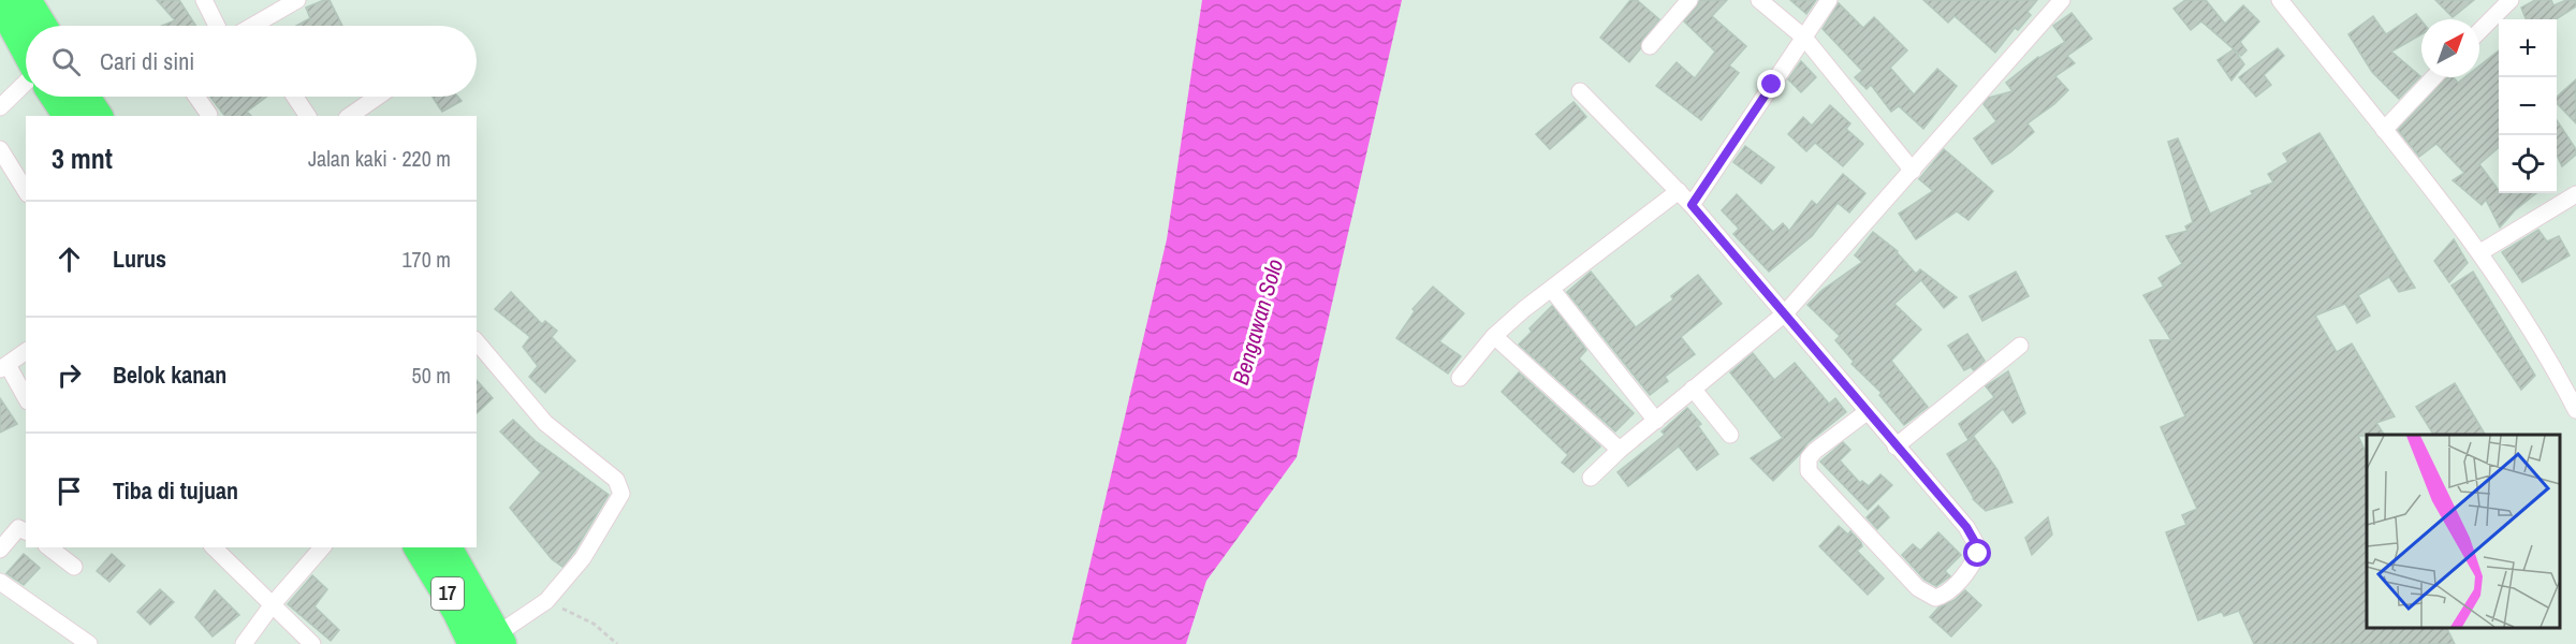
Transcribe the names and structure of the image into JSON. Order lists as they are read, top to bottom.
{
  "streets": {
    "highway": ["17"]
  },
  "water": ["Bengawan Solo"],
  "north": "top right",
  "page": {
    "map_buttons": ["+", "−"],
    "search": "Cari di sini",
    "heading": ["3 mnt", "Jalan kaki · 220 m"],
    "list": [
      ["Lurus", "170 m"],
      ["Belok kanan", "50 m"],
      "Tiba di tujuan"
    ]
  }
}
